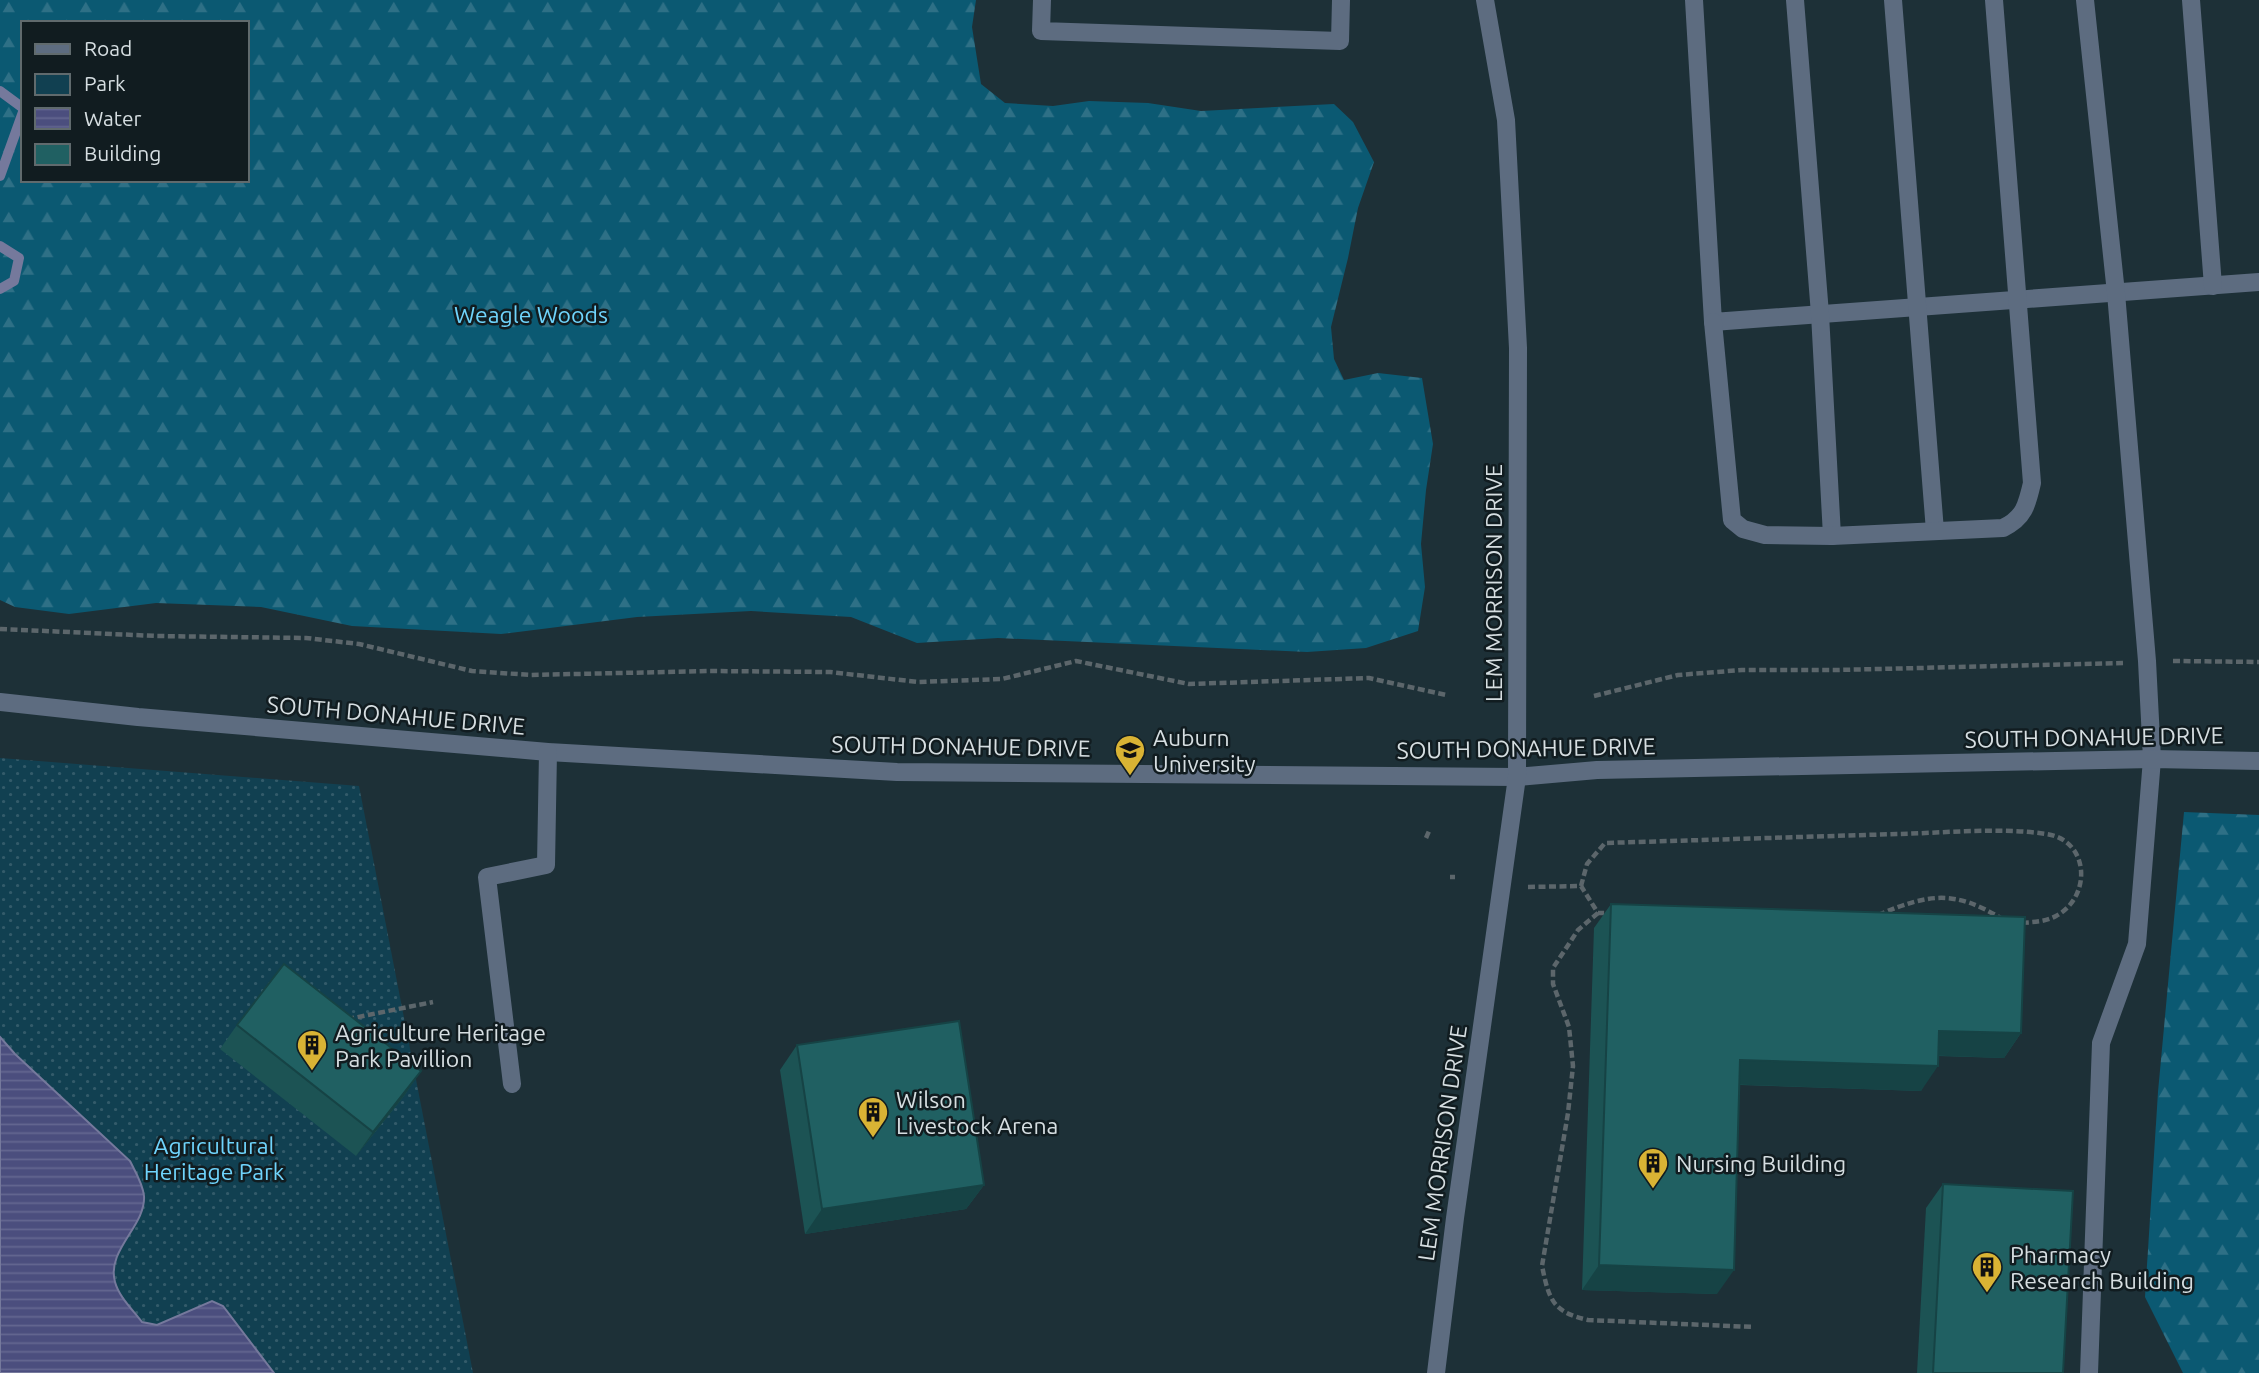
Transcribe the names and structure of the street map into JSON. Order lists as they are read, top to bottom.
{
  "streets": {
    "street": ["LEM MORRISON DRIVE", "SOUTH DONAHUE DRIVE"]
  },
  "crossings": [
    ["LEM MORRISON DRIVE", "SOUTH DONAHUE DRIVE"]
  ],
  "parks": ["Weagle Woods", "Agricultural Heritage Park"],
  "places": {
    "school or university": ["Auburn University"],
    "building": [
      "Agriculture Heritage Park Pavillion",
      "Wilson Livestock Arena",
      "Nursing Building",
      "Pharmacy Research Building"
    ]
  },
  "legend": [
    "Road",
    "Park",
    "Water",
    "Building"
  ]
}
